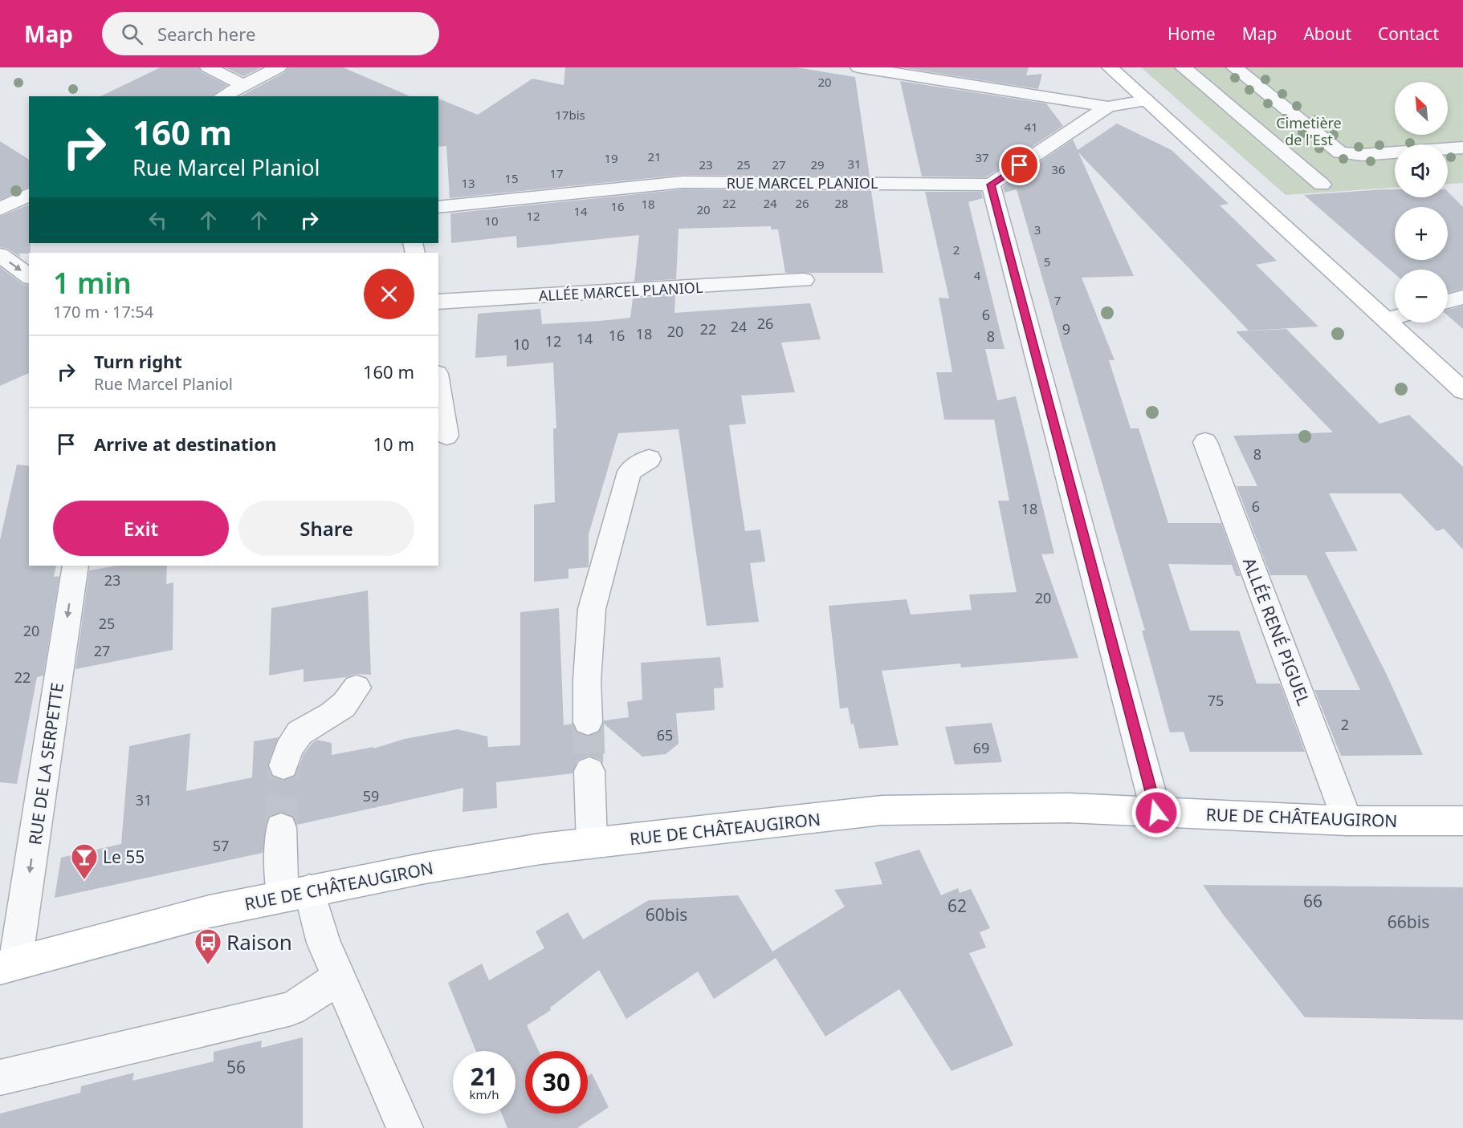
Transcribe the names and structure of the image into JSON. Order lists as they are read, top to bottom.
{
  "streets": {
    "main road": ["RUE DE CHÂTEAUGIRON"],
    "street": [
      "RUE MARCEL PLANIOL",
      "ALLÉE MARCEL PLANIOL",
      "ALLÉE RENÉ PIGUEL",
      "RUE DE LA SERPETTE"
    ]
  },
  "crossings": [
    ["ALLÉE RENÉ PIGUEL", "RUE DE CHÂTEAUGIRON"],
    ["RUE DE LA SERPETTE", "RUE DE CHÂTEAUGIRON"]
  ],
  "one_way": ["RUE DE LA SERPETTE"],
  "parks": ["Cimetière de l'Est"],
  "places": {
    "bar": ["Le 55"],
    "bus stop": ["Raison"]
  },
  "house_numbers": [
    "20",
    "17bis",
    "41",
    "21",
    "37",
    "19",
    "31",
    "23",
    "25",
    "27",
    "29",
    "36",
    "17",
    "15",
    "13",
    "22",
    "24",
    "26",
    "28",
    "18",
    "16",
    "20",
    "14",
    "12",
    "10",
    "3",
    "2",
    "5",
    "4",
    "7",
    "6",
    "26",
    "24",
    "22",
    "9",
    "20",
    "18",
    "16",
    "8",
    "14",
    "12",
    "10",
    "8",
    "6",
    "18",
    "23",
    "20",
    "25",
    "20",
    "27",
    "22",
    "75",
    "2",
    "65",
    "69",
    "59",
    "31",
    "57",
    "66",
    "62",
    "60bis",
    "66bis",
    "56"
  ],
  "north": "top left",
  "page": {
    "header": "Map",
    "search": "Search here",
    "nav": [
      "Home",
      "Map",
      "About",
      "Contact"
    ],
    "map_buttons": ["+", "−"],
    "turn": ["160 m", "Rue Marcel Planiol"],
    "heading": ["1 min", "170 m · 17:54"],
    "list": [
      {
        "name": "Turn right",
        "note": "Rue Marcel Planiol",
        "value": "160 m"
      },
      {
        "name": "Arrive at destination",
        "value": "10 m"
      }
    ],
    "buttons": ["Exit", "Share"],
    "speed": "21 km/h",
    "limit": "30"
  }
}
